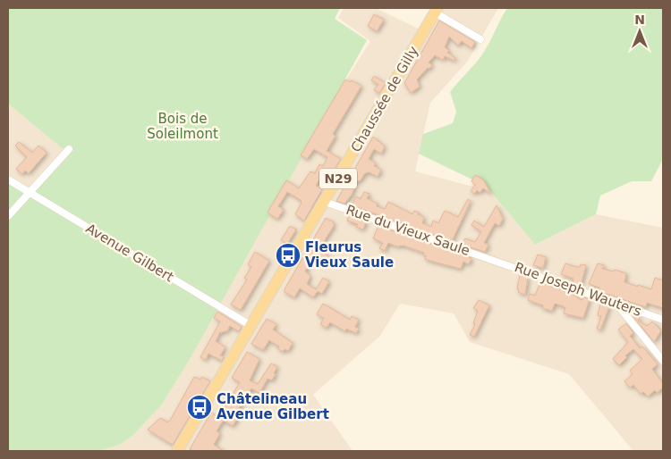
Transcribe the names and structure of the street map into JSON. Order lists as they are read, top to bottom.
{
  "streets": {
    "main road": ["Chaussée de Gilly", "N29"],
    "street": ["Rue du Vieux Saule", "Avenue Gilbert", "Rue Joseph Wauters"]
  },
  "crossings": [
    ["Chaussée de Gilly", "Rue du Vieux Saule"],
    ["Chaussée de Gilly", "Avenue Gilbert"],
    ["Rue du Vieux Saule", "Rue Joseph Wauters"]
  ],
  "parks": ["Bois de Soleilmont"],
  "places": {
    "bus stop": ["Fleurus Vieux Saule", "Châtelineau Avenue Gilbert"]
  },
  "north": "top"
}
